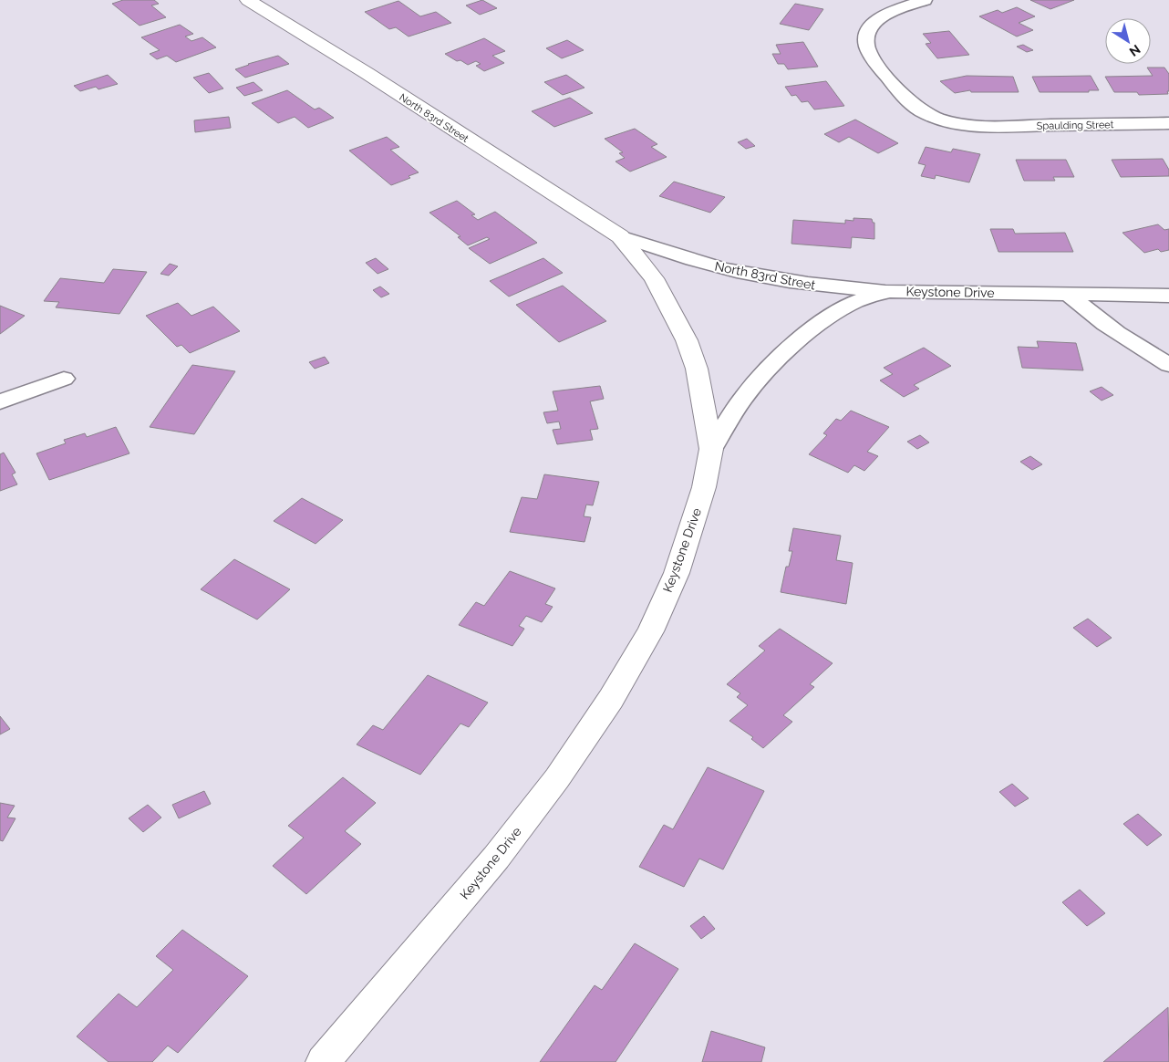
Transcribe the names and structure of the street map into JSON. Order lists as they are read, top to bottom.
{
  "streets": {
    "street": ["North 83rd Street", "Spaulding Street", "Keystone Drive"]
  },
  "crossings": [
    ["North 83rd Street", "Keystone Drive"]
  ],
  "north": "bottom right"
}
